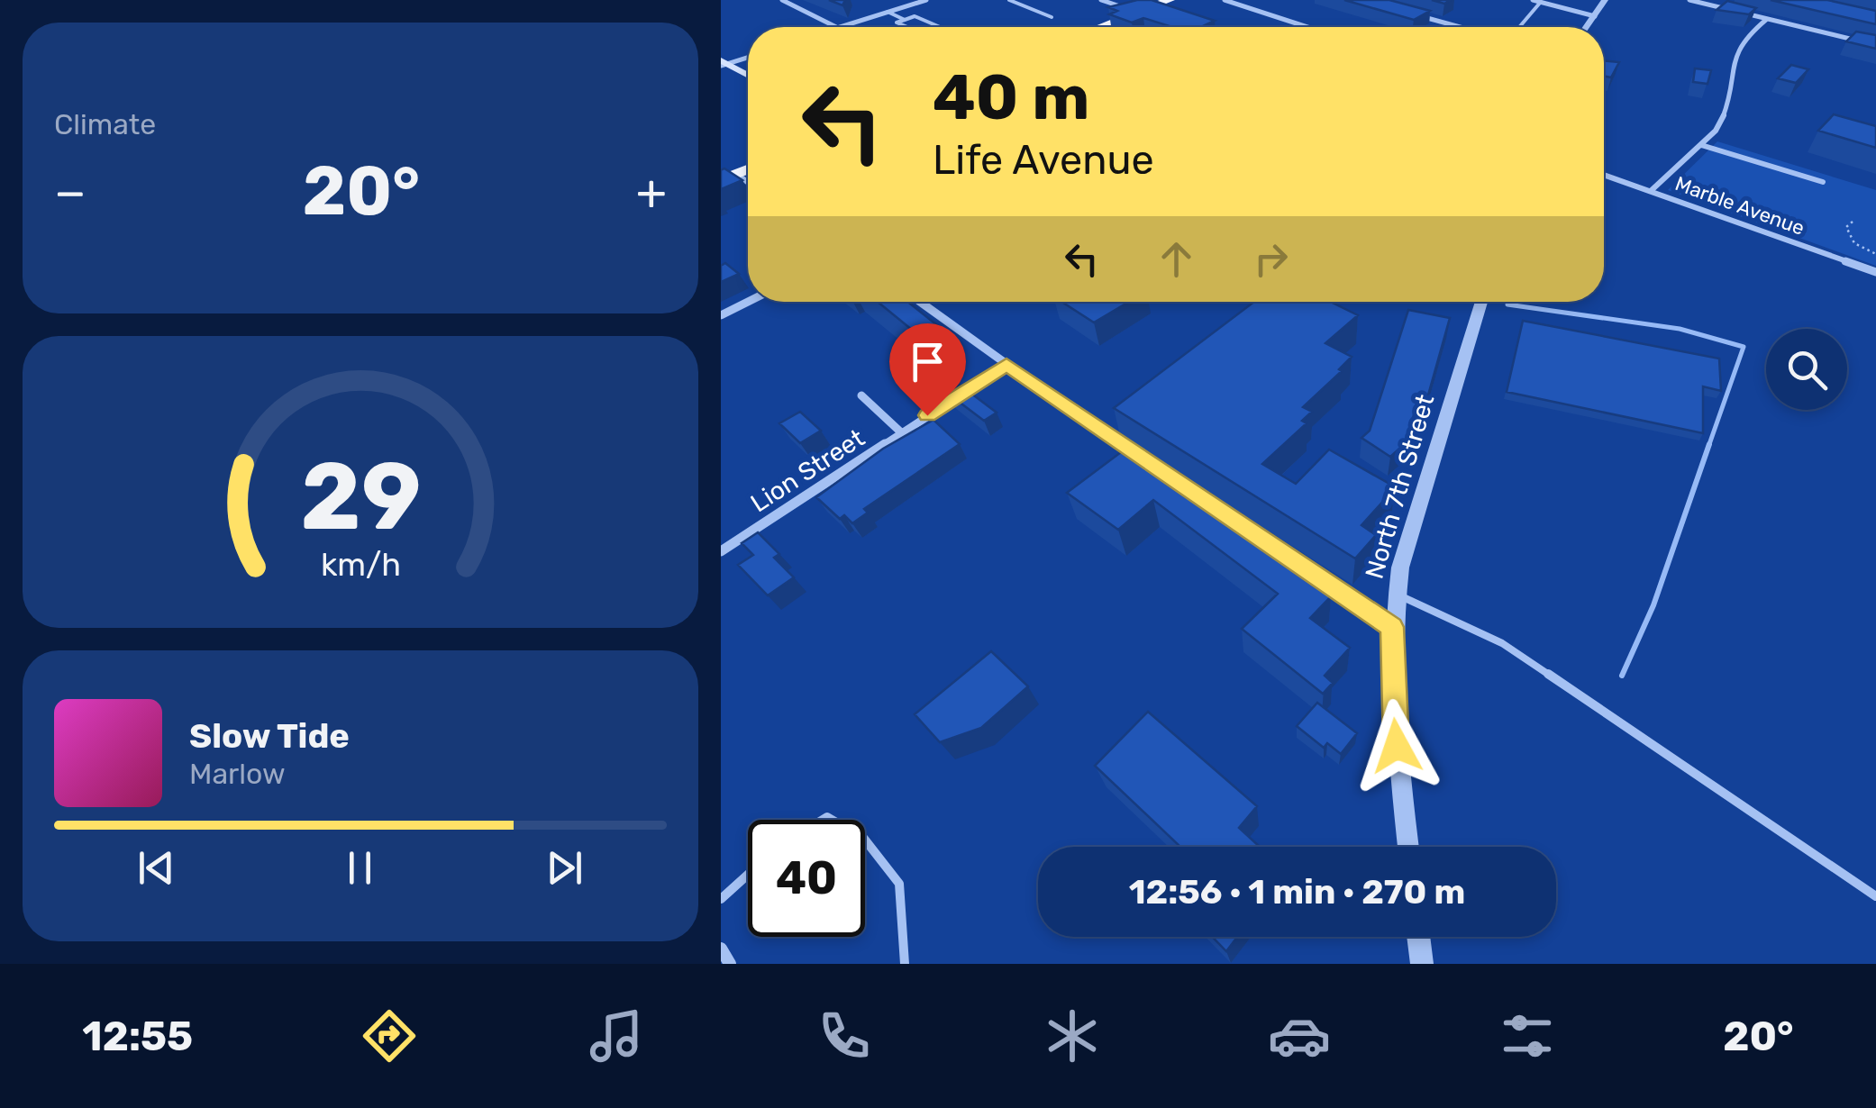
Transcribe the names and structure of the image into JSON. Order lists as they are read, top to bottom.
{
  "streets": {
    "street": ["Marble Avenue", "Lion Street", "North 7th Street"]
  },
  "page": {
    "tile": "Climate",
    "turn": ["40 m", "Life Avenue"],
    "heat": ["−", "20°", "+"],
    "song": ["Slow Tide", "Marlow"],
    "limit": "40",
    "trip": "12:56 · 1 min · 270 m",
    "tabs": ["12:55", "20°"],
    "gauge": ["29", "km/h"]
  }
}
